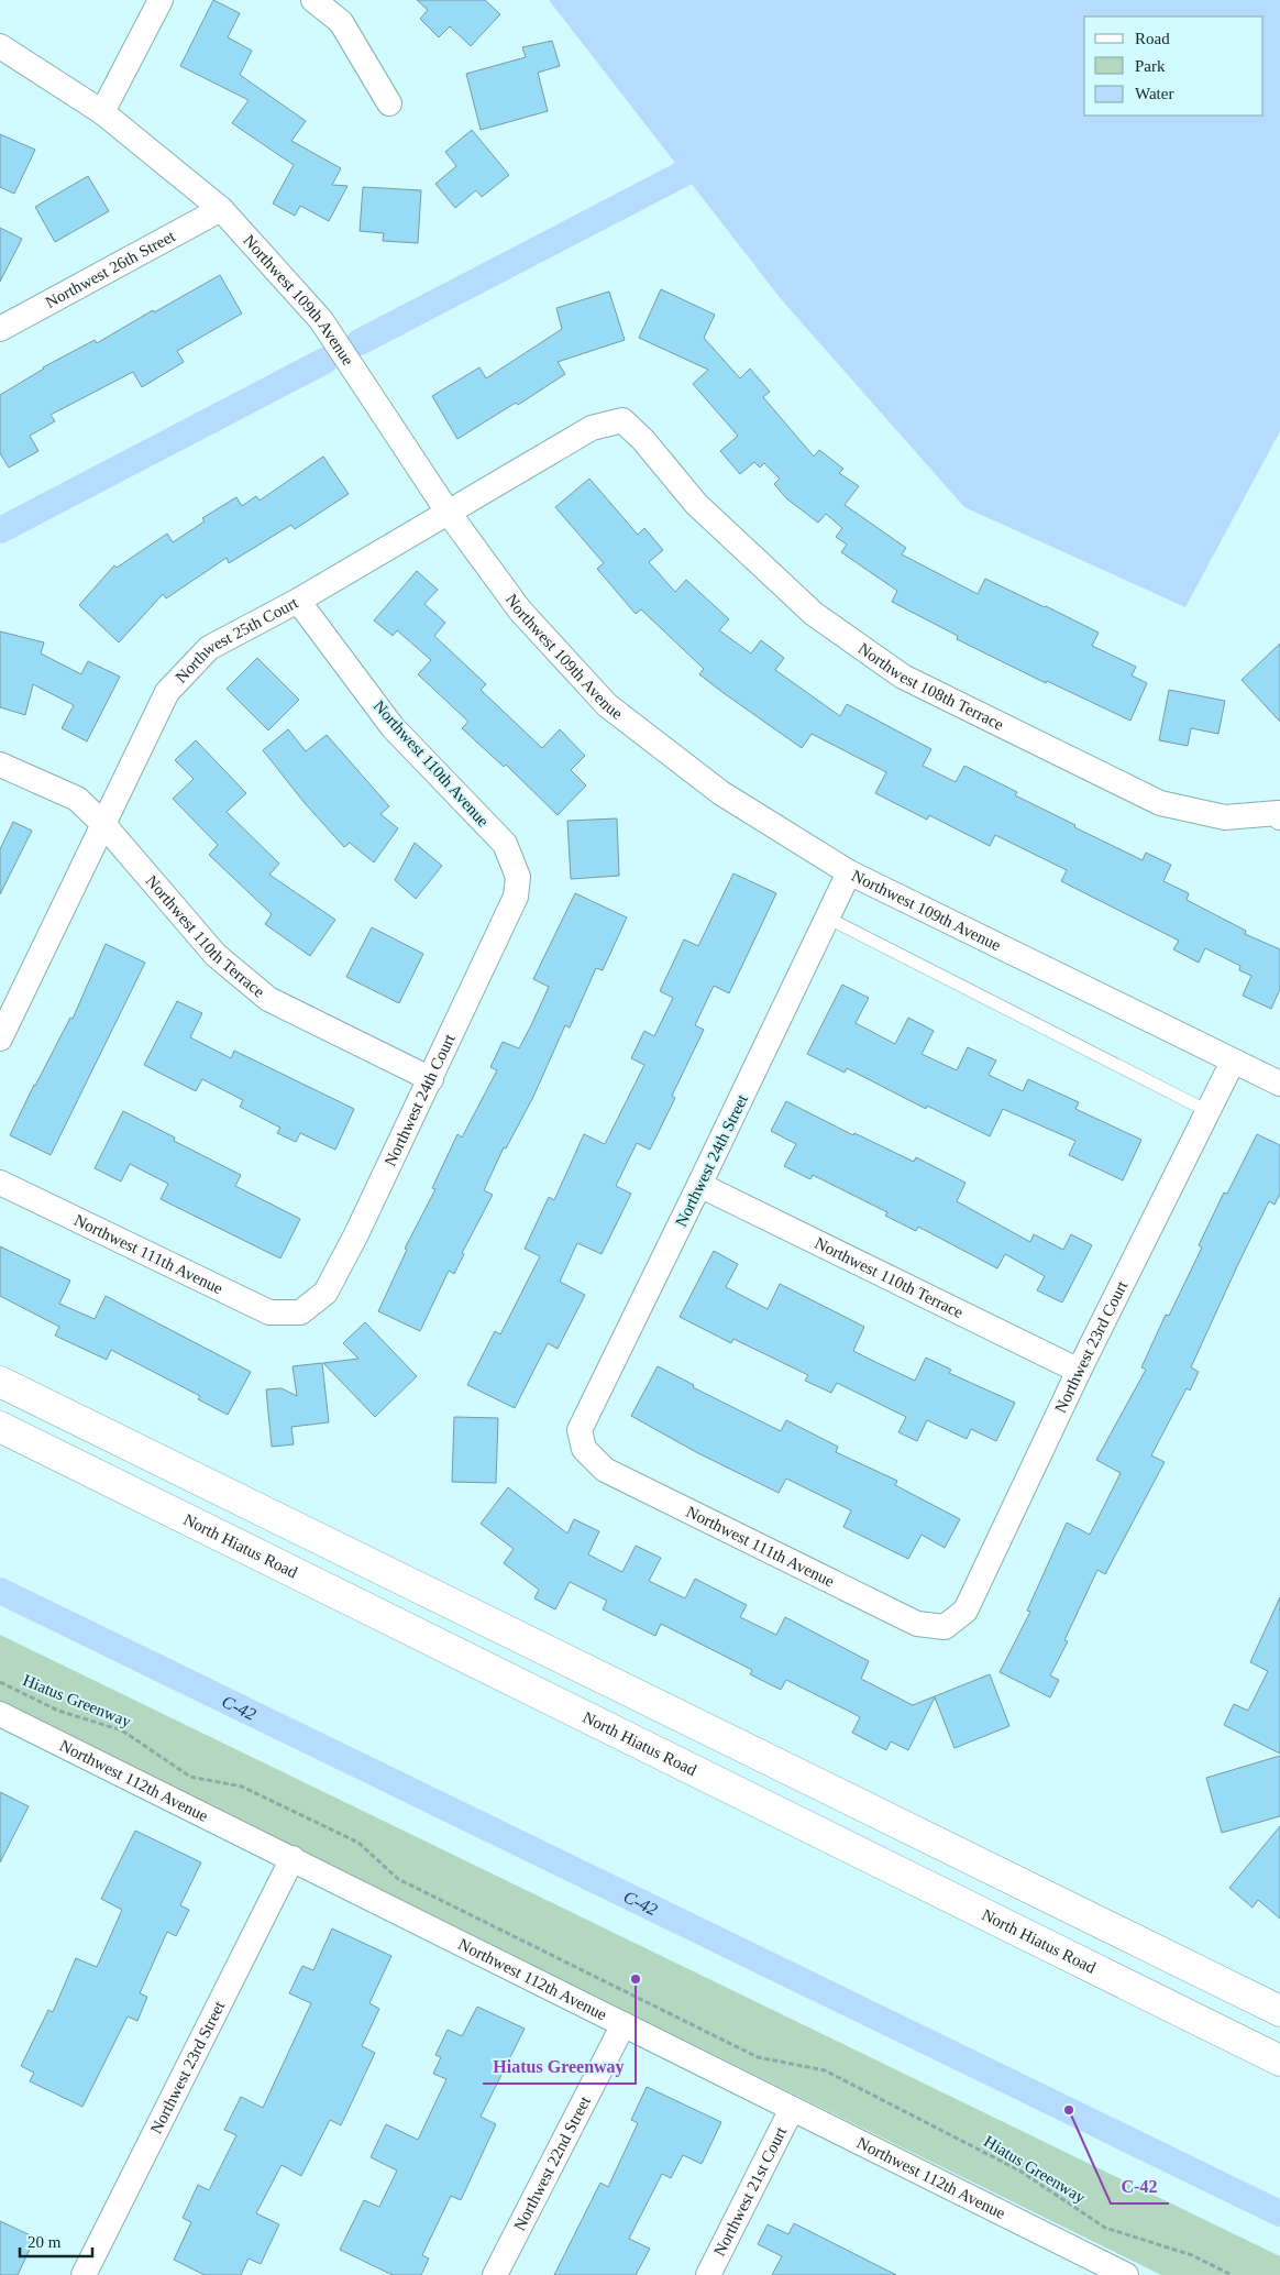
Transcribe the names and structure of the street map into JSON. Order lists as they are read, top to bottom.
{
  "streets": {
    "main road": ["North Hiatus Road"],
    "street": [
      "Northwest 26th Street",
      "Northwest 109th Avenue",
      "Northwest 25th Court",
      "Northwest 108th Terrace",
      "Northwest 110th Avenue",
      "Northwest 110th Terrace",
      "Northwest 24th Court",
      "Northwest 24th Street",
      "Northwest 111th Avenue",
      "Northwest 23rd Court",
      "Northwest 112th Avenue",
      "Northwest 23rd Street",
      "Northwest 22nd Street",
      "Northwest 21st Court"
    ],
    "path": ["Hiatus Greenway"]
  },
  "crossings": [
    ["Northwest 26th Street", "Northwest 109th Avenue"],
    ["Northwest 109th Avenue", "Northwest 25th Court"],
    ["Northwest 109th Avenue", "Northwest 24th Street"],
    ["Northwest 109th Avenue", "Northwest 23rd Court"],
    ["Northwest 25th Court", "Northwest 108th Terrace"],
    ["Northwest 25th Court", "Northwest 110th Avenue"],
    ["Northwest 25th Court", "Northwest 110th Terrace"],
    ["Northwest 110th Avenue", "Northwest 24th Court"],
    ["Northwest 110th Terrace", "Northwest 24th Court"],
    ["Northwest 110th Terrace", "Northwest 24th Street"],
    ["Northwest 110th Terrace", "Northwest 23rd Court"],
    ["Northwest 24th Court", "Northwest 111th Avenue"],
    ["Northwest 24th Street", "Northwest 111th Avenue"],
    ["Northwest 111th Avenue", "Northwest 23rd Court"],
    ["Northwest 112th Avenue", "Northwest 23rd Street"],
    ["Northwest 112th Avenue", "Northwest 22nd Street"],
    ["Northwest 112th Avenue", "Northwest 21st Court"]
  ],
  "water": ["C-42"],
  "places": ["Hiatus Greenway", "C-42"],
  "legend": ["Road", "Park", "Water"],
  "scale_bar": "20 m"
}
